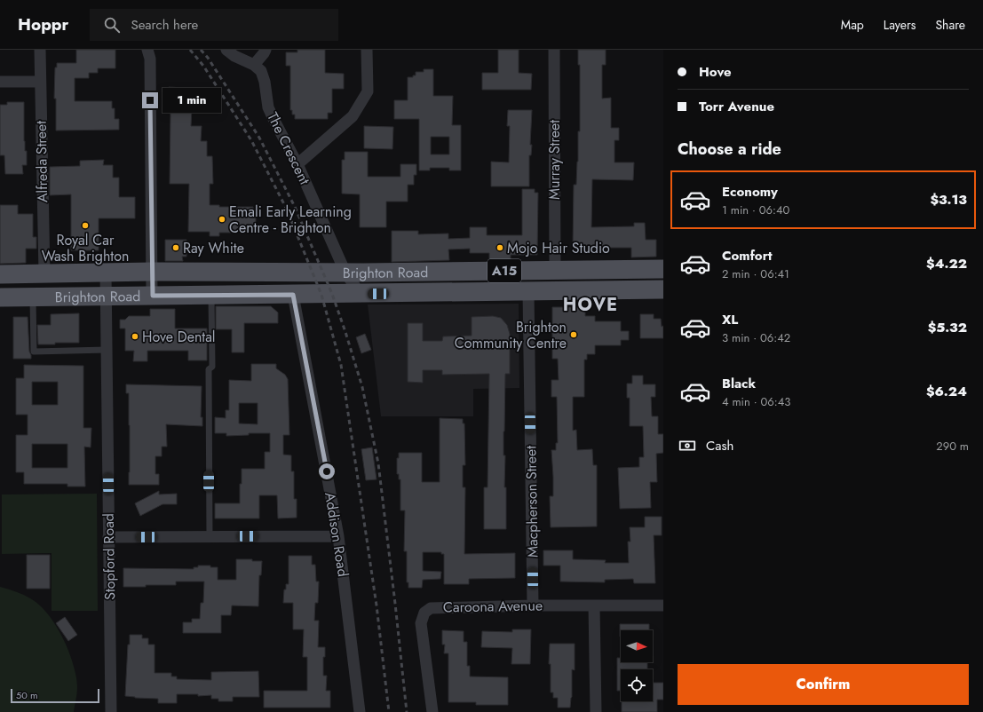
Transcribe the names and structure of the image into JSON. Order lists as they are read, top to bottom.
{
  "streets": {
    "main road": ["A15", "Brighton Road"],
    "street": [
      "The Crescent",
      "Murray Street",
      "Alfreda Street",
      "Macpherson Street",
      "Addison Road",
      "Stopford Road",
      "Caroona Avenue"
    ]
  },
  "crossings": [
    ["The Crescent", "Brighton Road"],
    ["Murray Street", "Brighton Road"],
    ["Alfreda Street", "Brighton Road"],
    ["Brighton Road", "Macpherson Street"],
    ["Brighton Road", "Addison Road"],
    ["Brighton Road", "Stopford Road"],
    ["Macpherson Street", "Caroona Avenue"]
  ],
  "districts": ["HOVE"],
  "places": [
    "Emali Early Learning Centre - Brighton",
    "Royal Car Wash Brighton",
    "Ray White",
    "Mojo Hair Studio",
    "Brighton Community Centre",
    "Hove Dental"
  ],
  "scale_bar": "50 m",
  "north": "right",
  "page": {
    "header": "Hoppr",
    "search": "Search here",
    "nav": ["Map", "Layers", "Share"],
    "banner": ["Hove", "Torr Avenue"],
    "bubble": "1 min",
    "heading": "Choose a ride",
    "list": [
      {
        "name": "Economy",
        "note": "1 min · 06:40",
        "value": "$3.13"
      },
      {
        "name": "Comfort",
        "note": "2 min · 06:41",
        "value": "$4.22"
      },
      {
        "name": "XL",
        "note": "3 min · 06:42",
        "value": "$5.32"
      },
      {
        "name": "Black",
        "note": "4 min · 06:43",
        "value": "$6.24"
      }
    ],
    "pay": ["Cash", "290 m"],
    "buttons": "Confirm",
    "scale": "50 m"
  }
}
